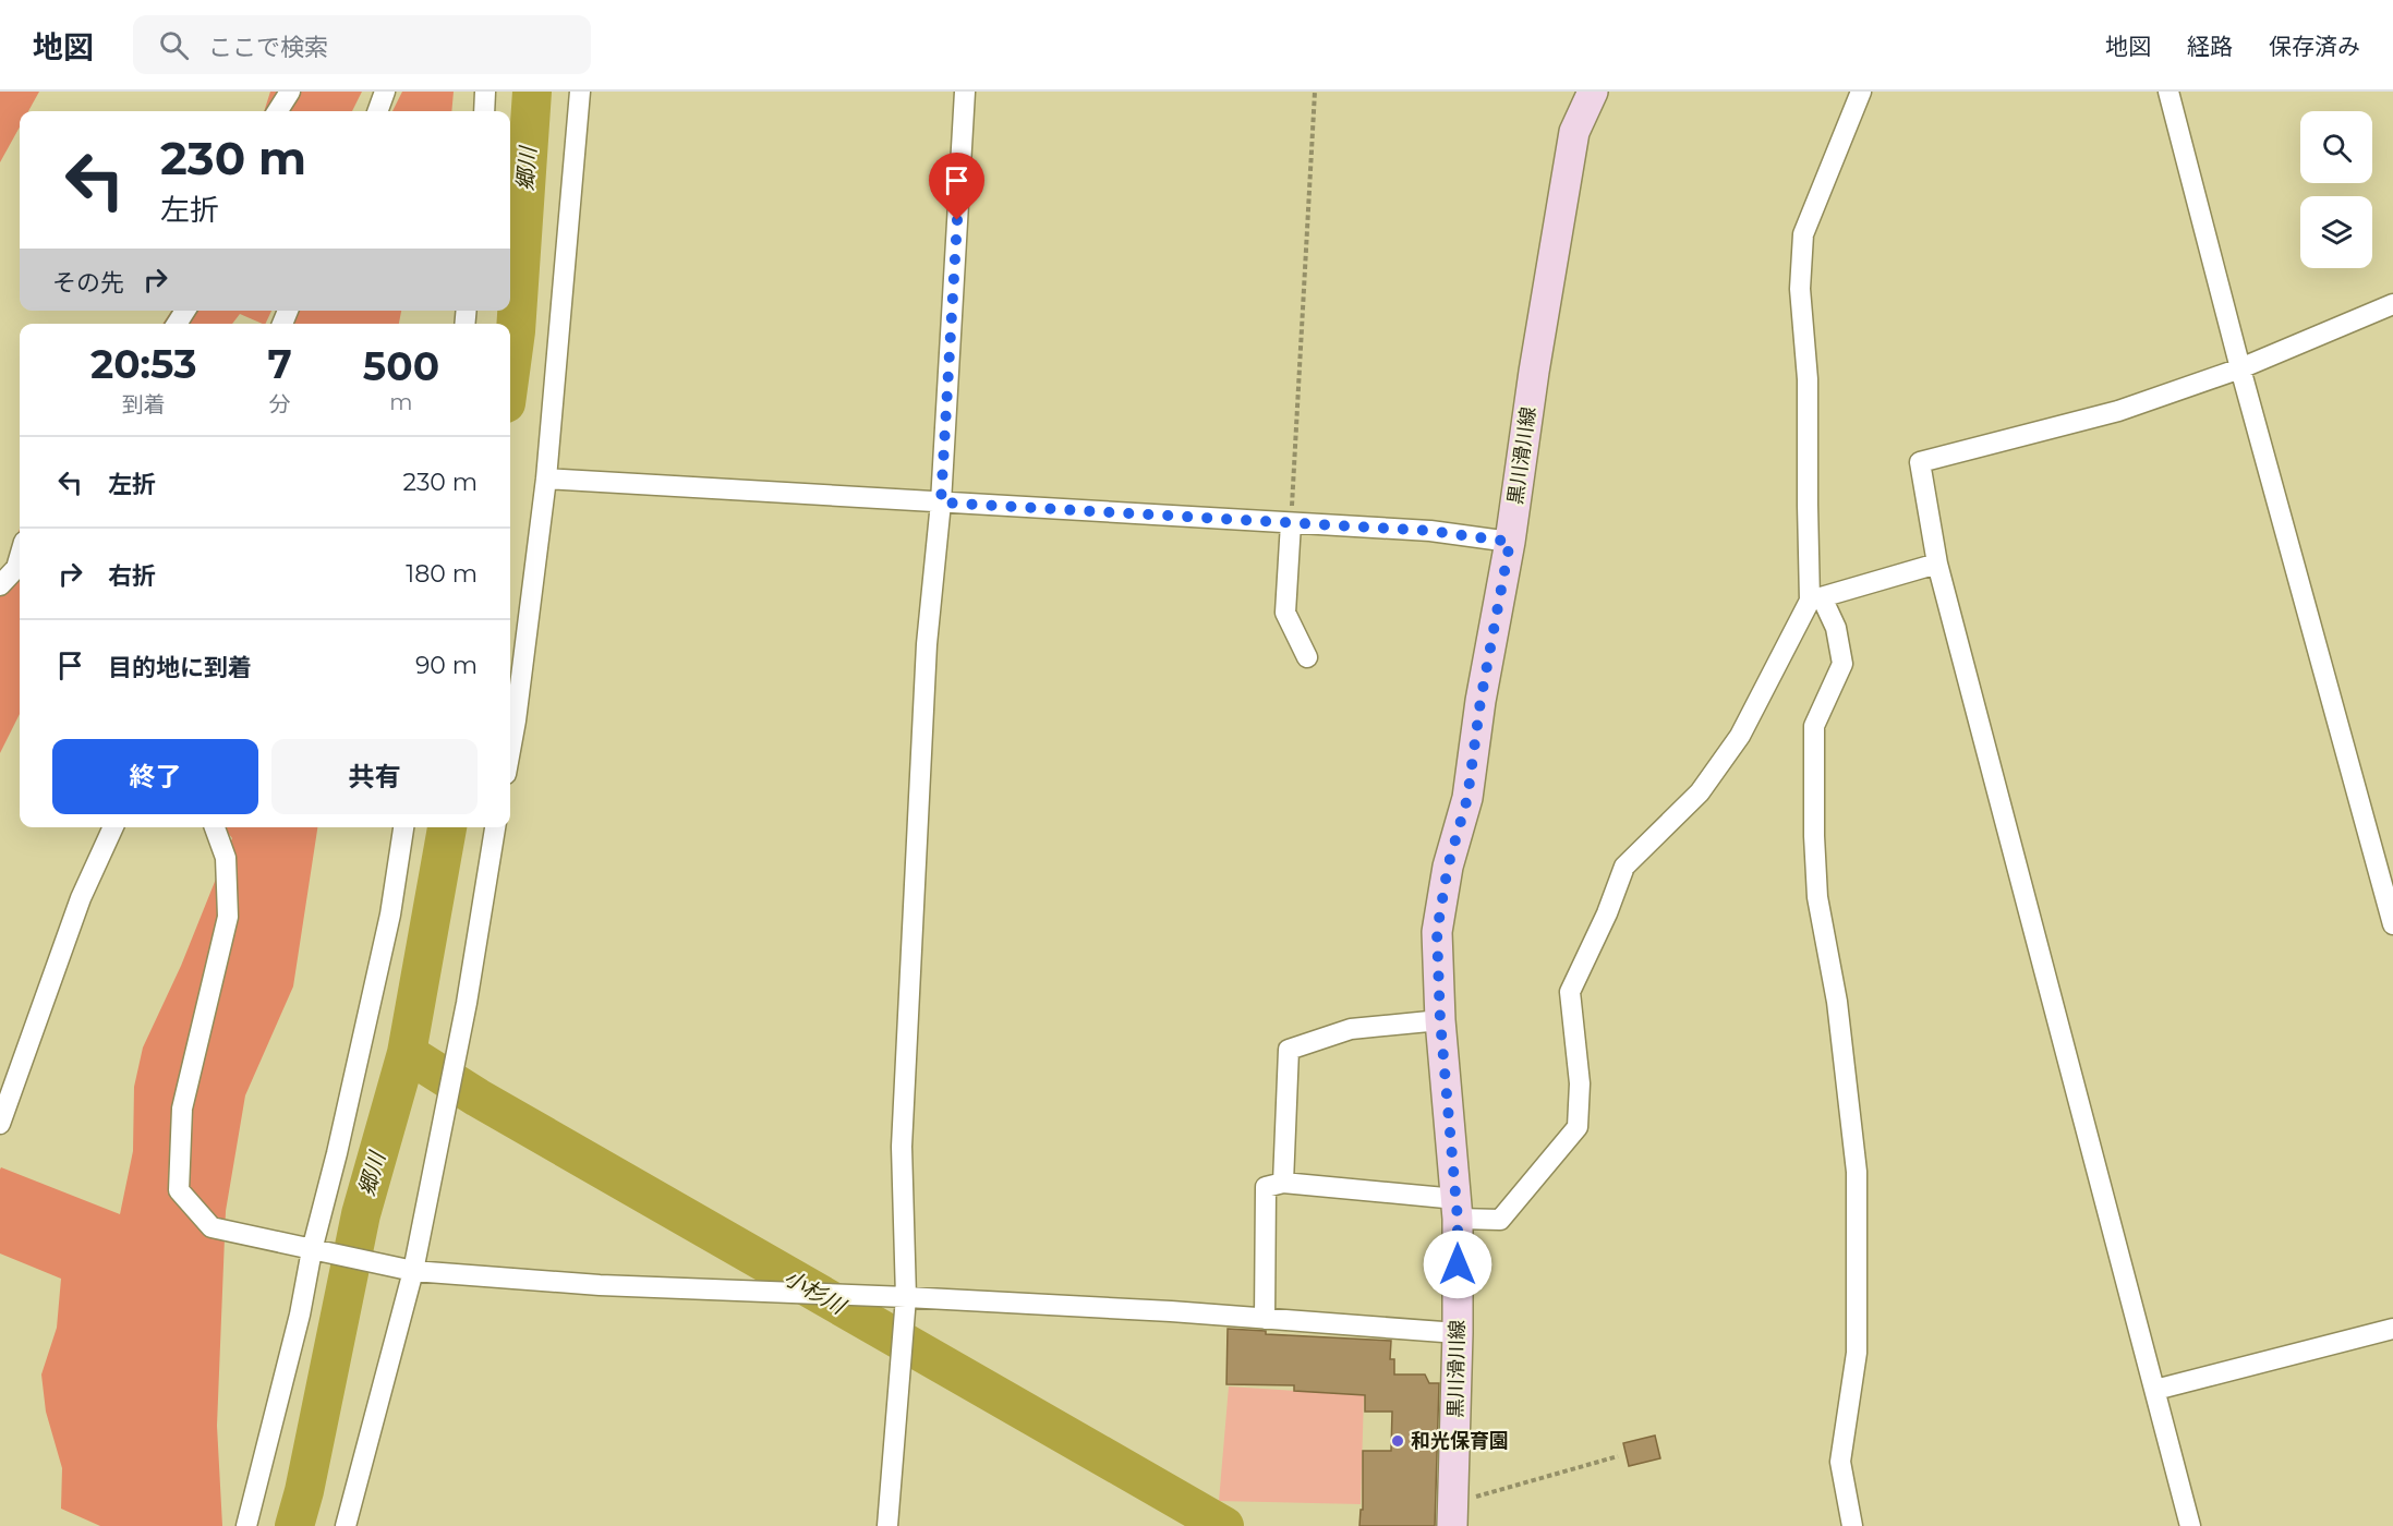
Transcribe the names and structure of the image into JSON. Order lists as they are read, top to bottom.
{
  "streets": {
    "main road": ["黒川滑川線"]
  },
  "water": ["郷川", "小杉川"],
  "places": ["和光保育園"],
  "page": {
    "header": "地図",
    "search": "ここで検索",
    "nav": ["地図", "経路", "保存済み"],
    "turn": ["230 m", "左折"],
    "then": "その先",
    "eta": [
      "20:53",
      "到着",
      "7",
      "分",
      "500",
      "m"
    ],
    "list": [
      {
        "name": "左折",
        "value": "230 m"
      },
      {
        "name": "右折",
        "value": "180 m"
      },
      {
        "name": "目的地に到着",
        "value": "90 m"
      }
    ],
    "buttons": ["終了", "共有"]
  }
}
